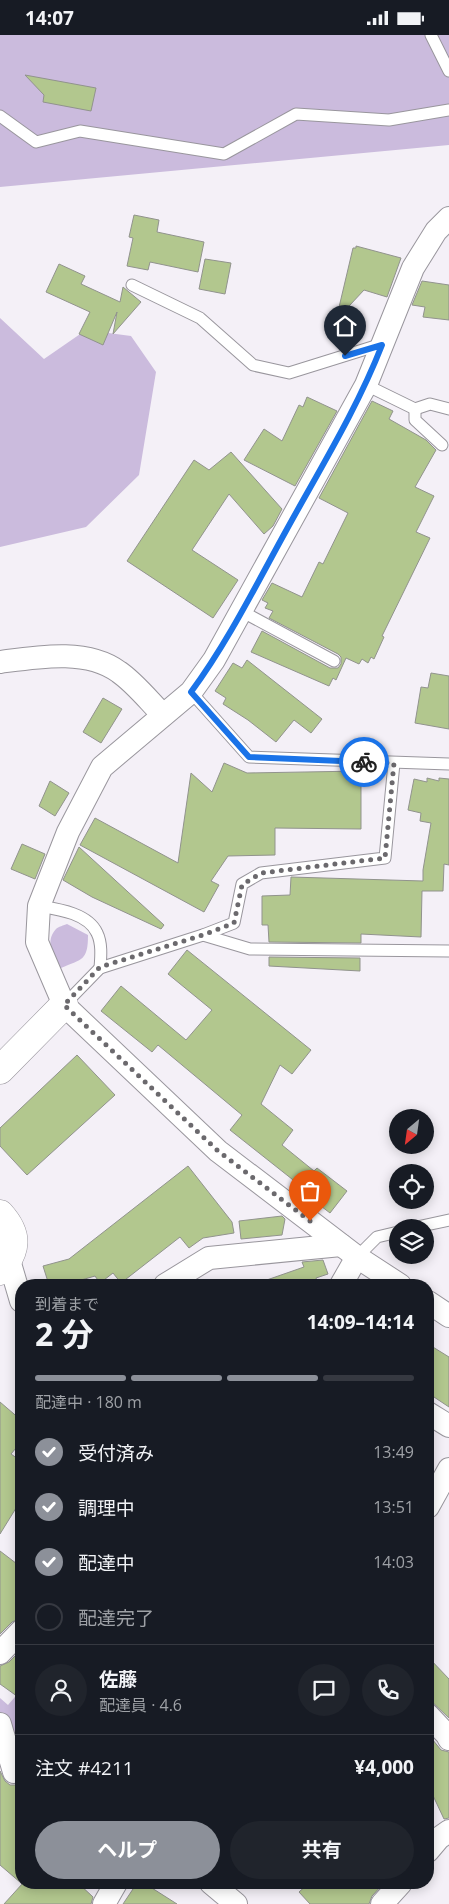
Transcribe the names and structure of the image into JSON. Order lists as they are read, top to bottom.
{
  "north": "bottom left",
  "page": {
    "status": "14:07",
    "heading": ["2 分", "到着まで", "14:09–14:14"],
    "panel": [
      "佐藤",
      "配達員 · 4.6",
      "注文 #4211",
      "¥4,000"
    ],
    "bar": "配達中 · 180 m",
    "list": [
      ["受付済み", "13:49"],
      ["調理中", "13:51"],
      ["配達中", "14:03"],
      "配達完了"
    ],
    "buttons": ["ヘルプ", "共有"]
  }
}
